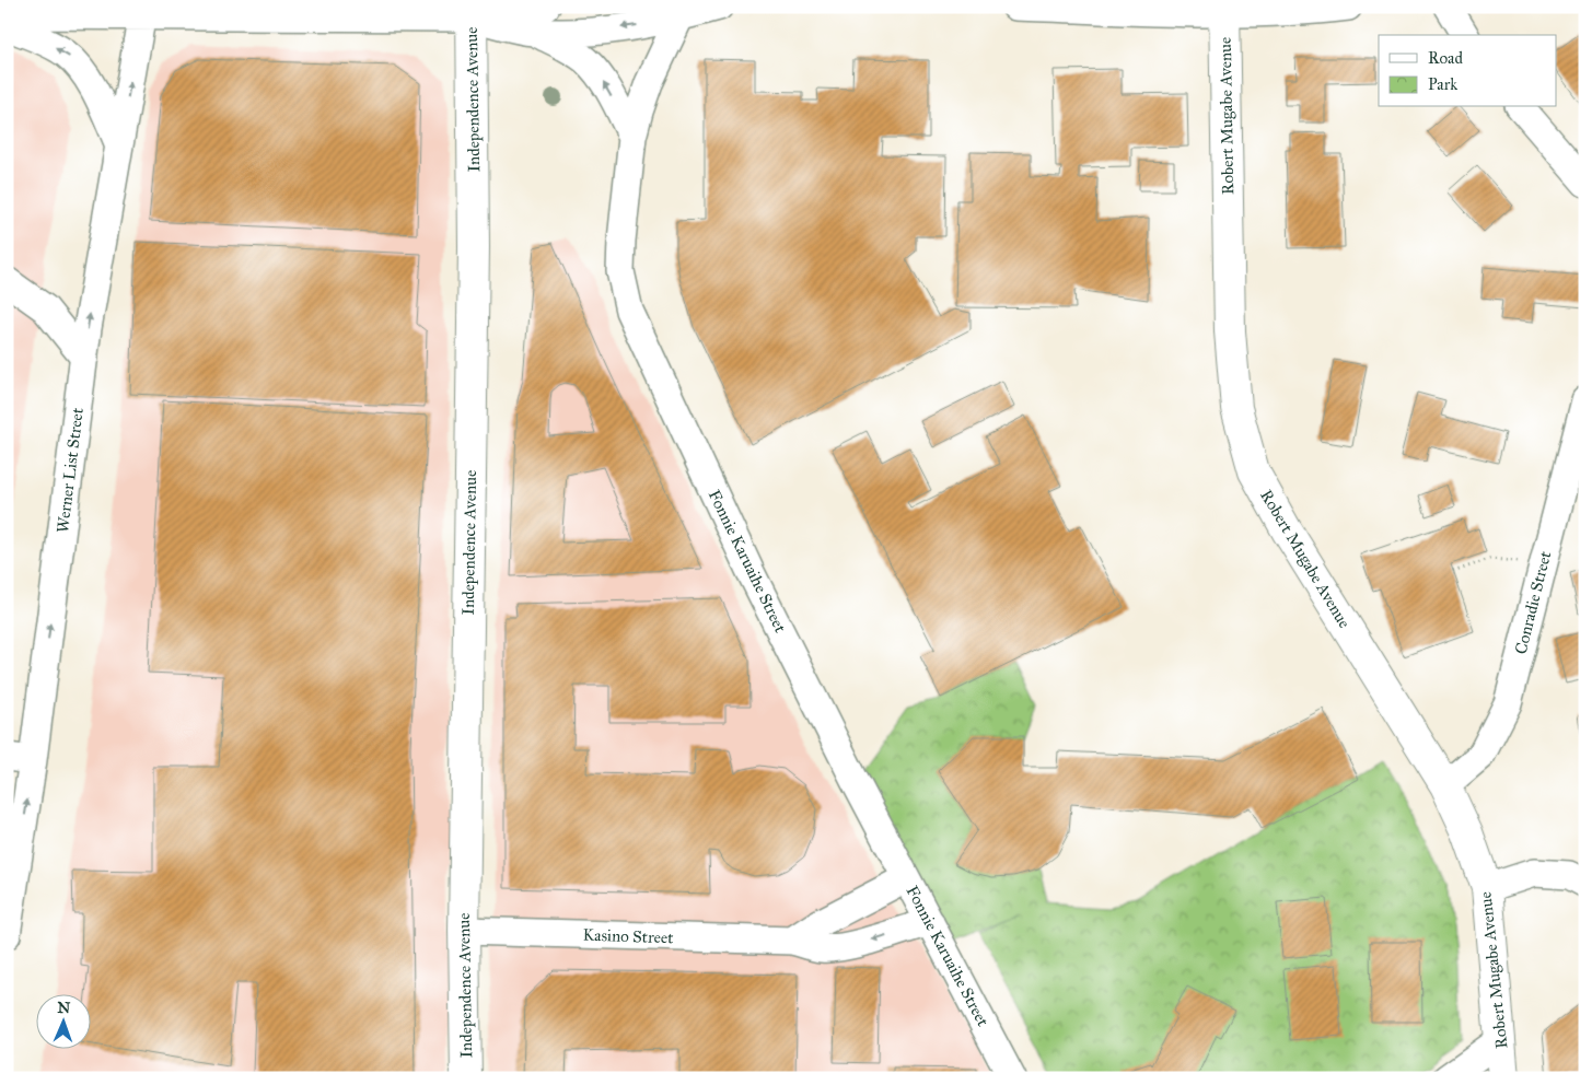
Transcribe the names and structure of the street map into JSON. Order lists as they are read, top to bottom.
{
  "streets": {
    "main road": ["Independence Avenue", "Robert Mugabe Avenue"],
    "street": [
      "Werner List Street",
      "Fonnie Karuaihe Street",
      "Conradie Street",
      "Kasino Street"
    ]
  },
  "crossings": [
    ["Independence Avenue", "Kasino Street"],
    ["Robert Mugabe Avenue", "Conradie Street"],
    ["Fonnie Karuaihe Street", "Kasino Street"]
  ],
  "one_way": ["Werner List Street"],
  "legend": ["Road", "Park"],
  "north": "top"
}
